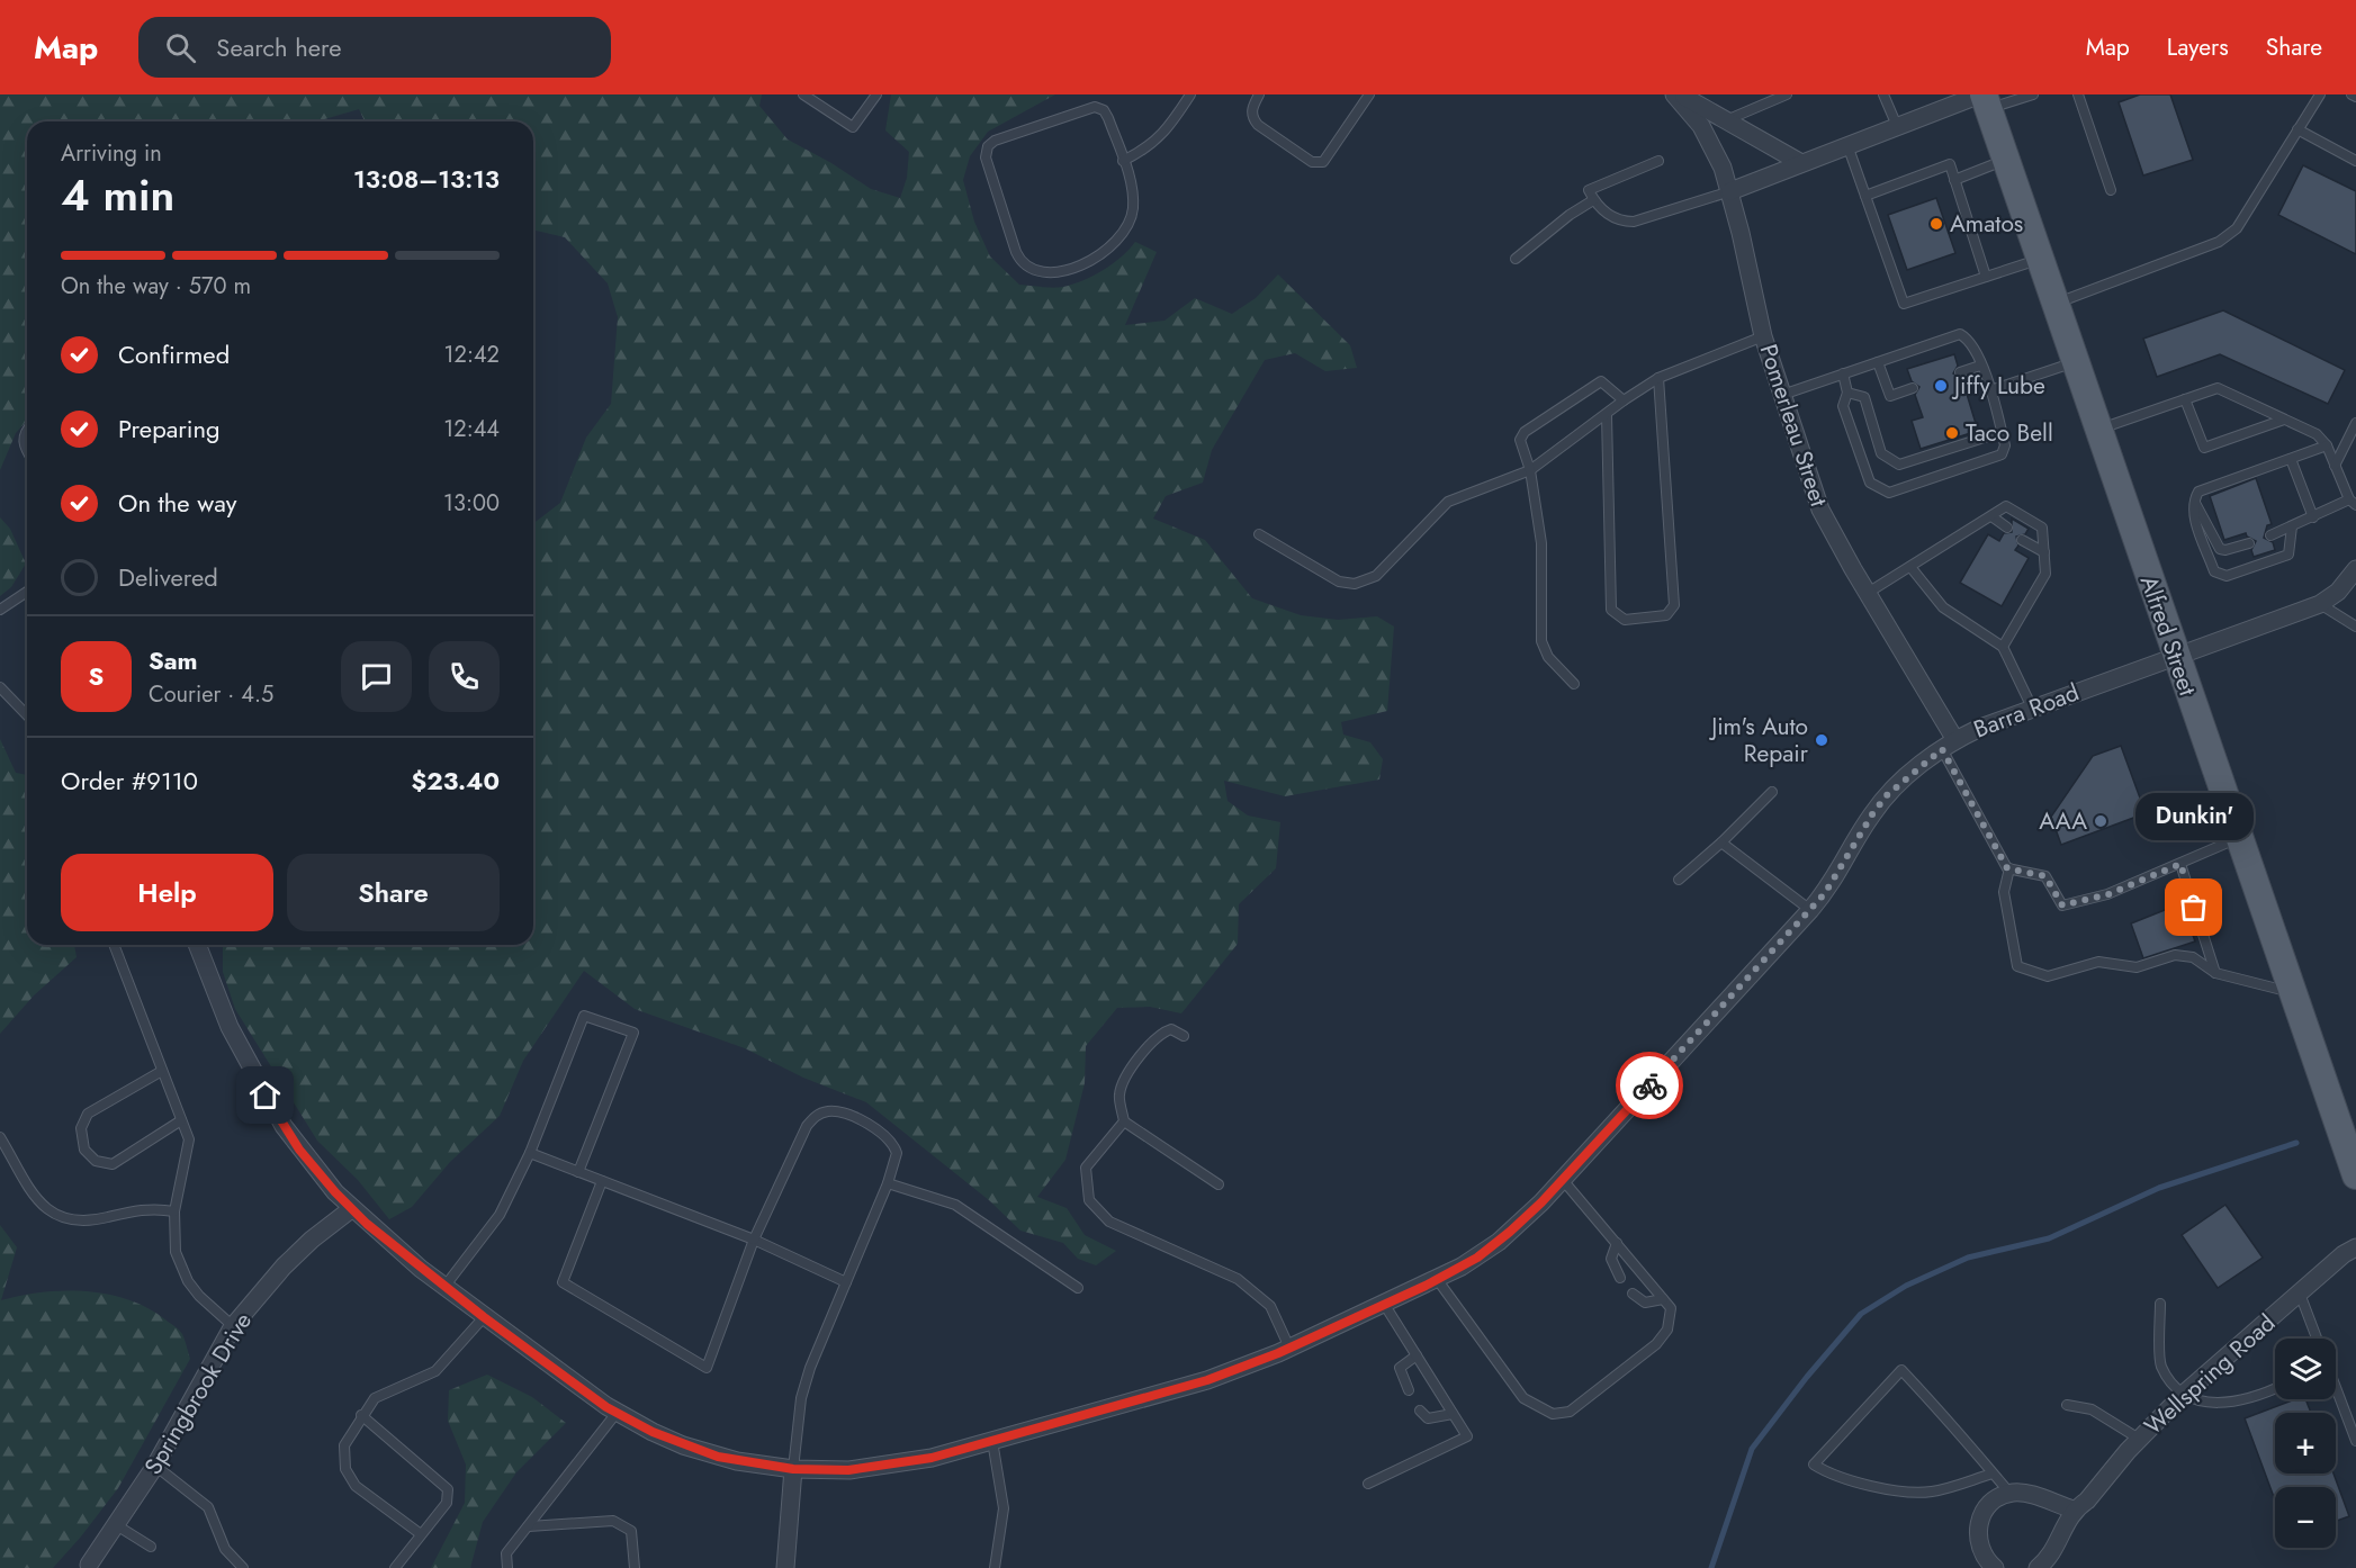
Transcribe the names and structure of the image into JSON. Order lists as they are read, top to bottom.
{
  "streets": {
    "main road": ["Alfred Street"],
    "street": [
      "Pomerleau Street",
      "Barra Road",
      "Wellspring Road",
      "Springbrook Drive"
    ]
  },
  "crossings": [
    ["Pomerleau Street", "Barra Road"],
    ["Alfred Street", "Barra Road"],
    ["Barra Road", "Springbrook Drive"]
  ],
  "places": [
    "Amatos",
    "Jiffy Lube",
    "Taco Bell",
    "Jim's Auto Repair",
    "AAA",
    "Dunkin'"
  ],
  "page": {
    "header": "Map",
    "search": "Search here",
    "nav": ["Map", "Layers", "Share"],
    "heading": ["4 min", "Arriving in", "13:08–13:13"],
    "panel": [
      "Sam",
      "Courier · 4.5",
      "Order #9110",
      "$23.40"
    ],
    "bar": "On the way · 570 m",
    "list": [
      ["Confirmed", "12:42"],
      ["Preparing", "12:44"],
      ["On the way", "13:00"],
      "Delivered"
    ],
    "round": "S",
    "bubble": "Dunkin'",
    "buttons": ["Help", "Share"],
    "map_buttons": ["+", "−"]
  }
}
